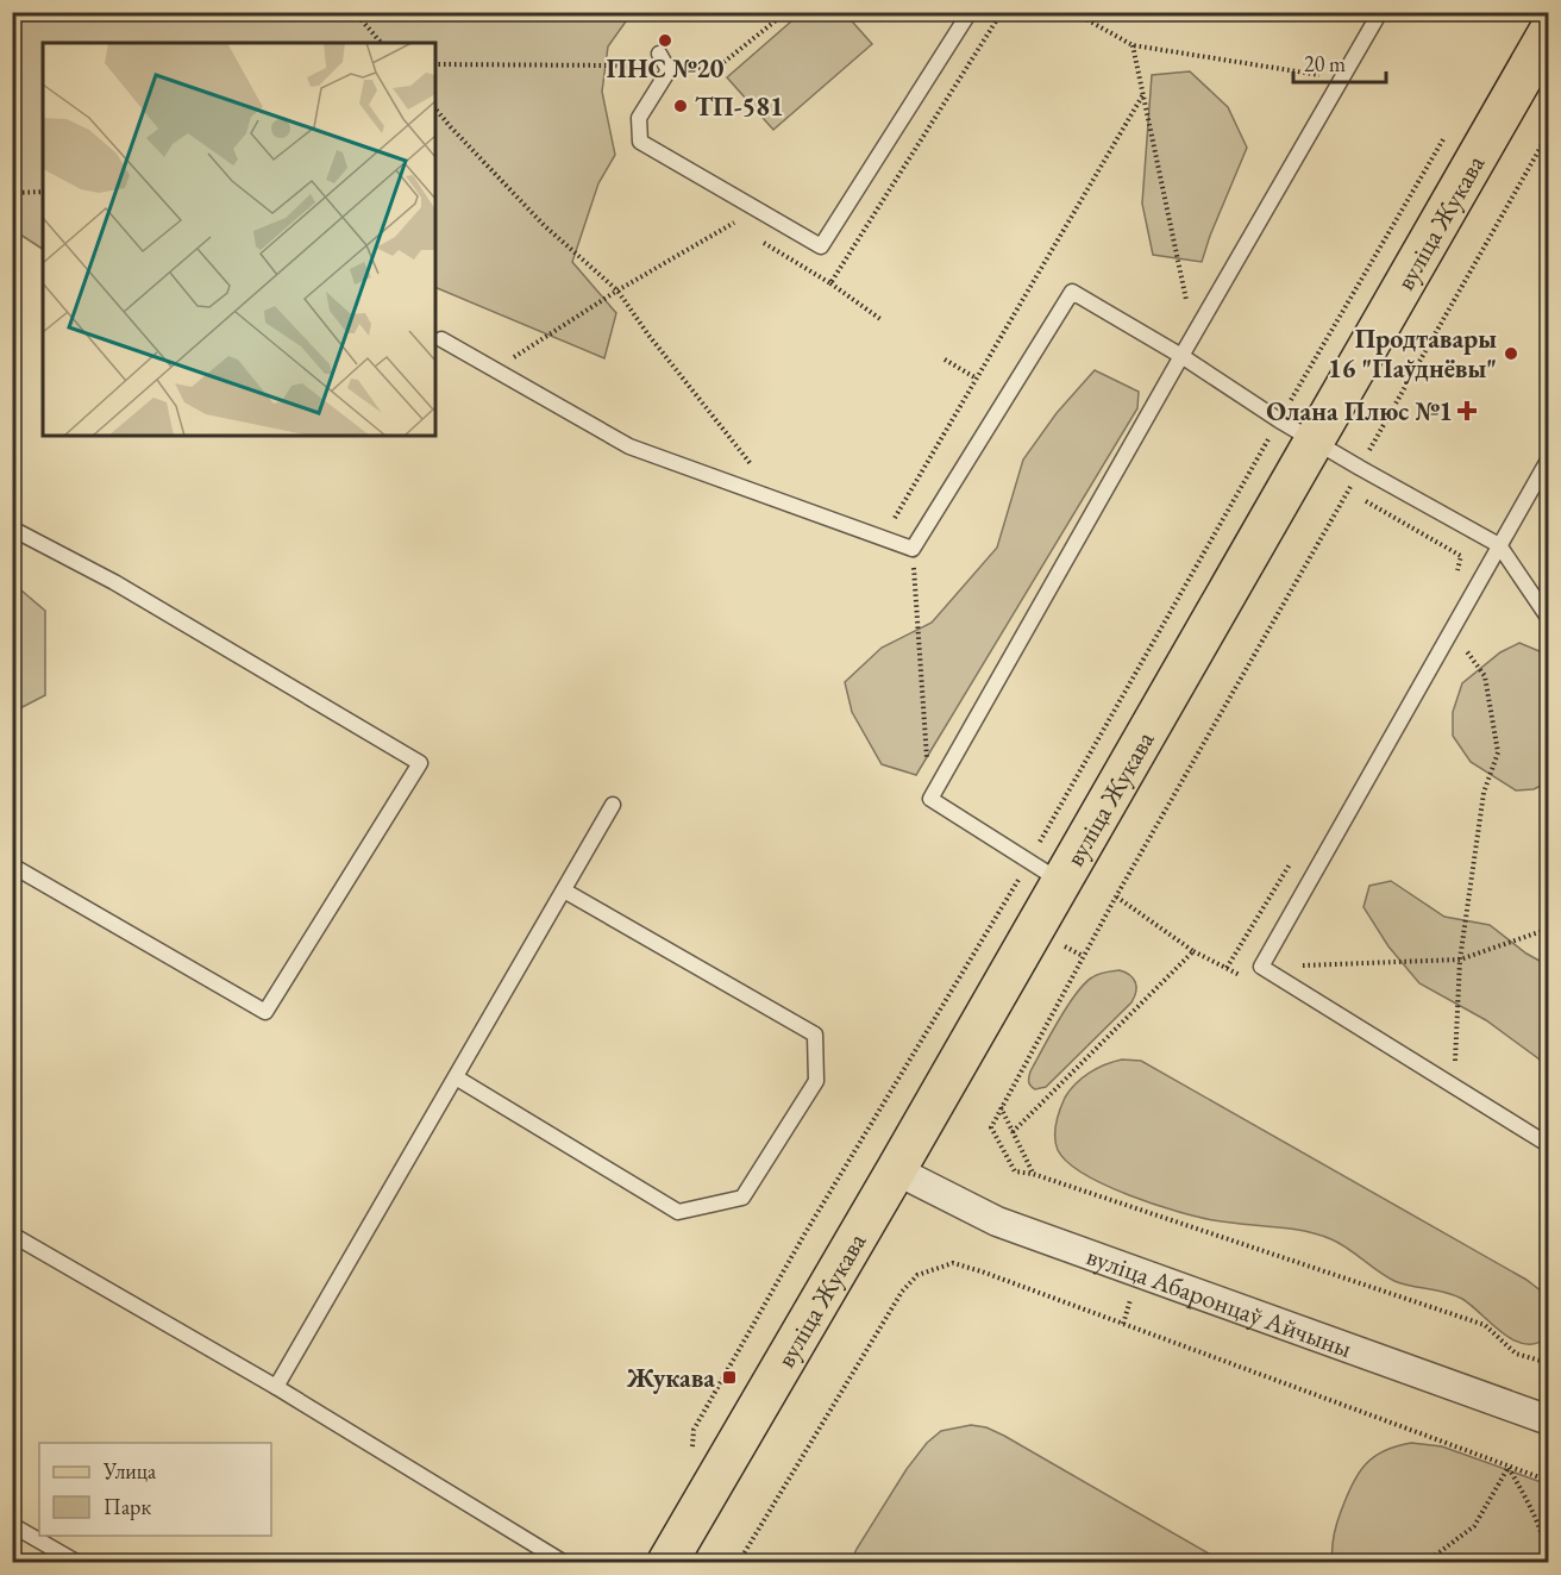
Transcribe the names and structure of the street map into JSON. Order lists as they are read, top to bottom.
{
  "streets": {
    "main road": ["вуліца Жукава"],
    "street": ["вуліца Абаронцаў Айчыны"]
  },
  "crossings": [
    ["вуліца Жукава", "вуліца Абаронцаў Айчыны"]
  ],
  "places": {
    "other": ["ПНС №20", "ТП-581", "Продтавары 16 \"Паўднёвы\""],
    "health": ["Олана Плюс №1"],
    "transit": ["Жукава"]
  },
  "legend": ["Улица", "Парк"],
  "scale_bar": "20 m"
}
